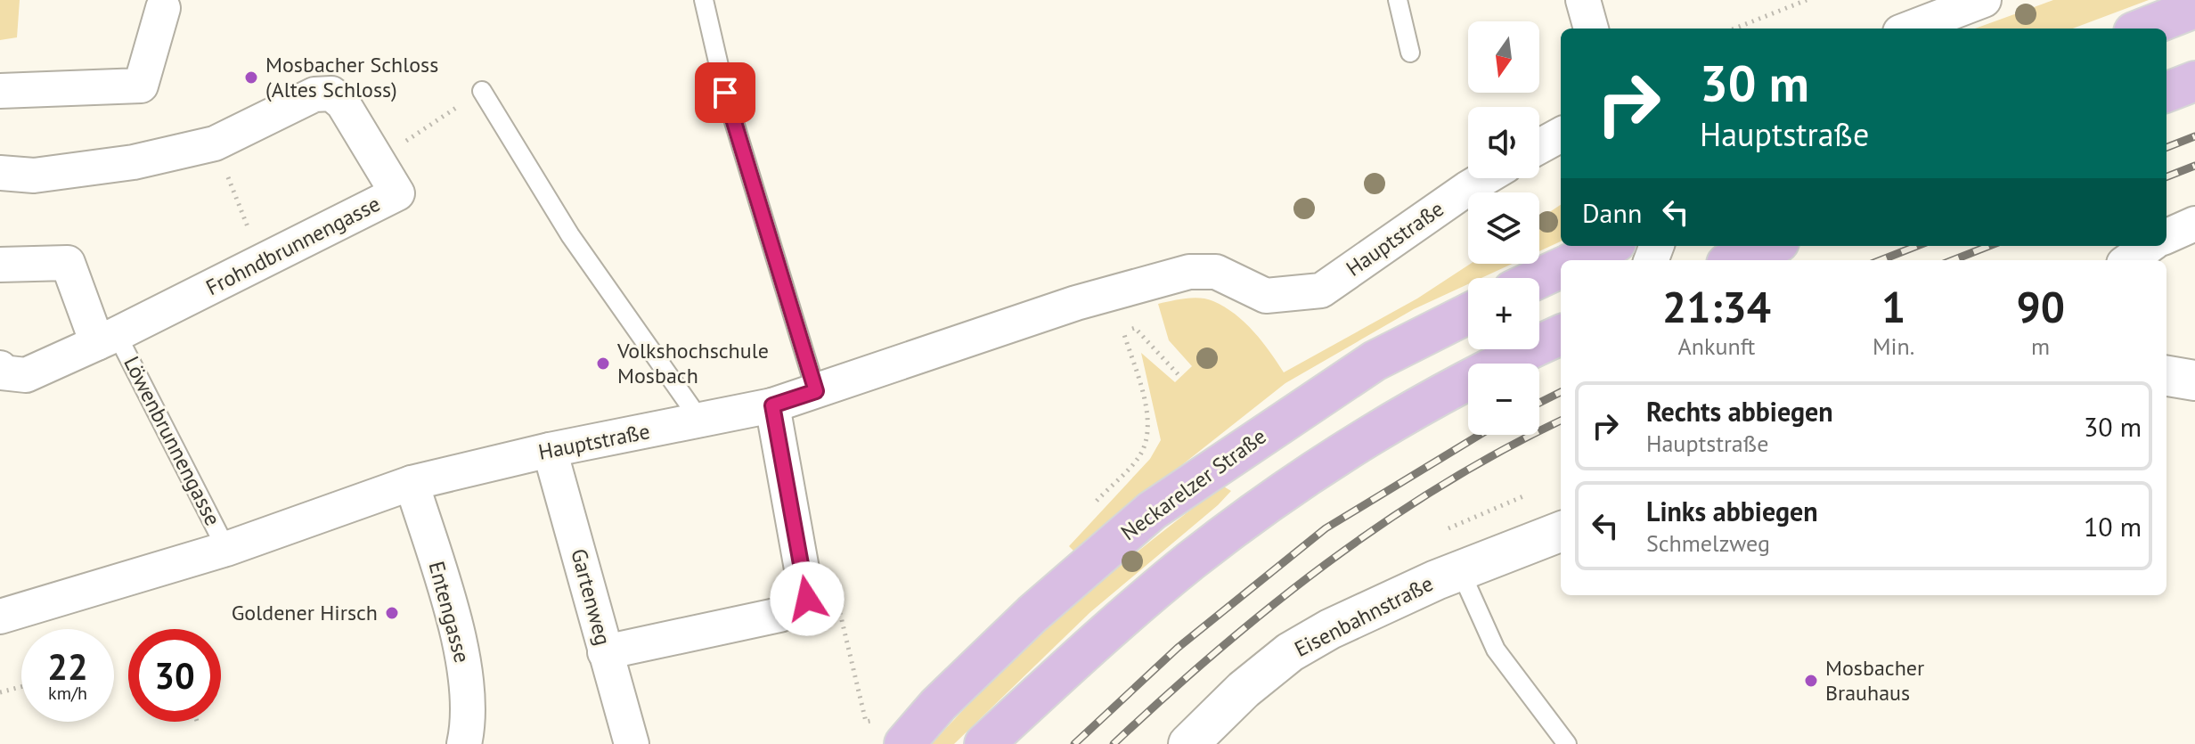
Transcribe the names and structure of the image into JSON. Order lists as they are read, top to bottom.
{
  "streets": {
    "main road": ["Neckarelzer Straße", "Eisenbahnstraße"],
    "street": [
      "Hauptstraße",
      "Frohndbrunnengasse",
      "Gartenweg",
      "Entengasse"
    ],
    "lane": ["Löwenbrunnengasse"]
  },
  "crossings": [
    ["Hauptstraße", "Löwenbrunnengasse"],
    ["Hauptstraße", "Gartenweg"],
    ["Hauptstraße", "Entengasse"],
    ["Frohndbrunnengasse", "Löwenbrunnengasse"]
  ],
  "places": [
    "Mosbacher Schloss (Altes Schloss)",
    "Volkshochschule Mosbach",
    "Goldener Hirsch",
    "Mosbacher Brauhaus"
  ],
  "north": "bottom",
  "page": {
    "map_buttons": ["+", "−"],
    "turn": ["30 m", "Hauptstraße"],
    "then": "Dann",
    "eta": [
      "21:34",
      "Ankunft",
      "1",
      "Min.",
      "90",
      "m"
    ],
    "list": [
      {
        "name": "Rechts abbiegen",
        "note": "Hauptstraße",
        "value": "30 m"
      },
      {
        "name": "Links abbiegen",
        "note": "Schmelzweg",
        "value": "10 m"
      }
    ],
    "speed": "22 km/h",
    "limit": "30"
  }
}
